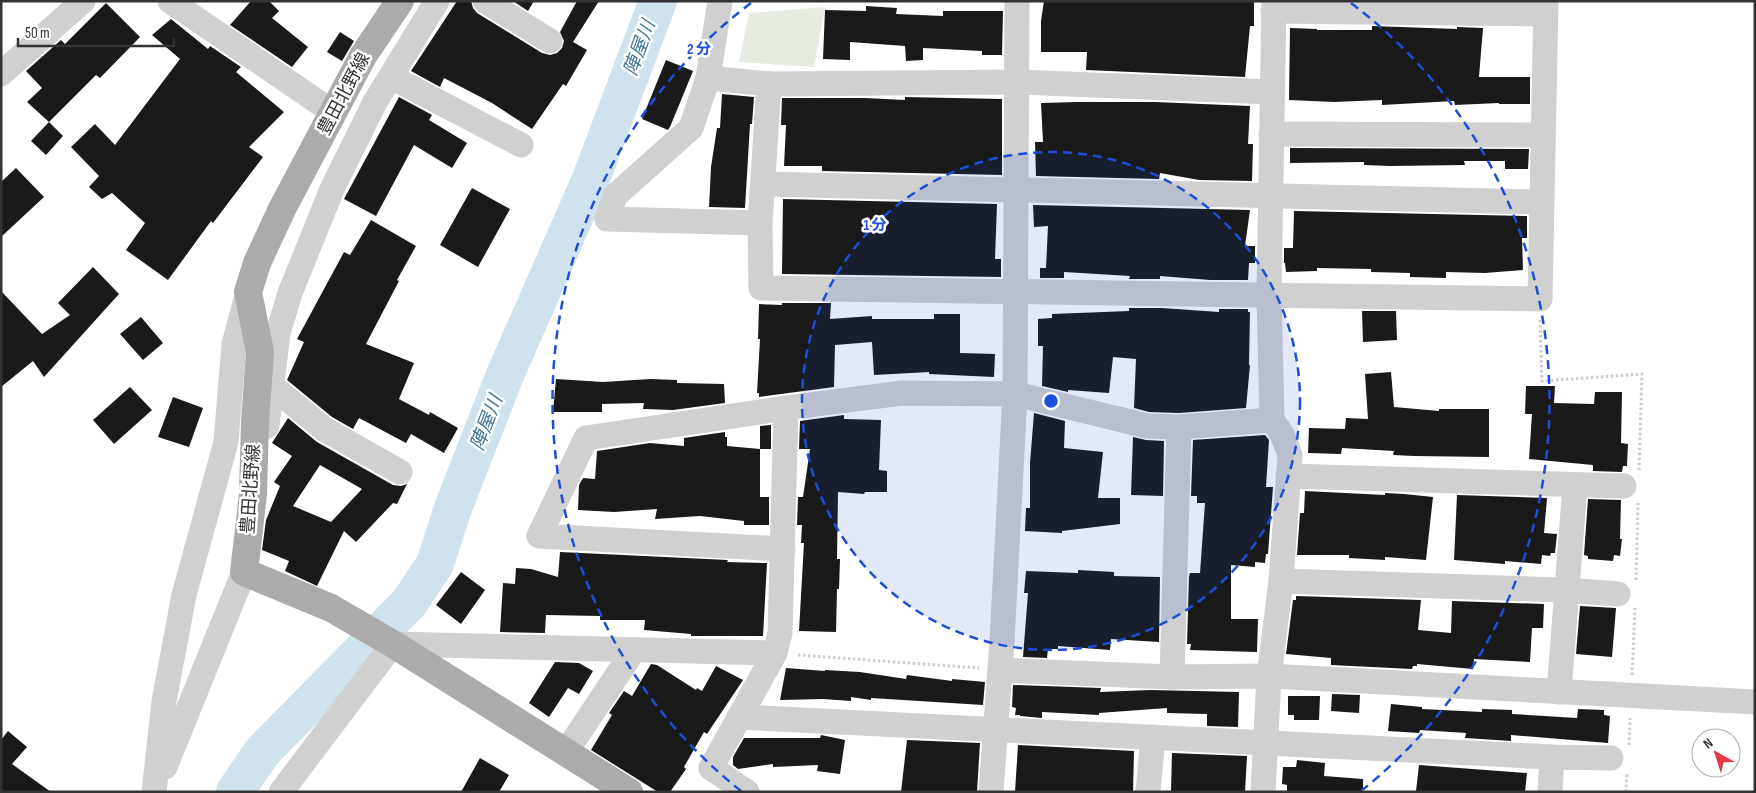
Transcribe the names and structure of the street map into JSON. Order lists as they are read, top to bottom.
{
  "streets": {
    "main road": ["豊田北野線"]
  },
  "water": ["陣屋川"],
  "scale_bar": "50 m",
  "north": "top left",
  "rings": ["2 分", "1 分"]
}
